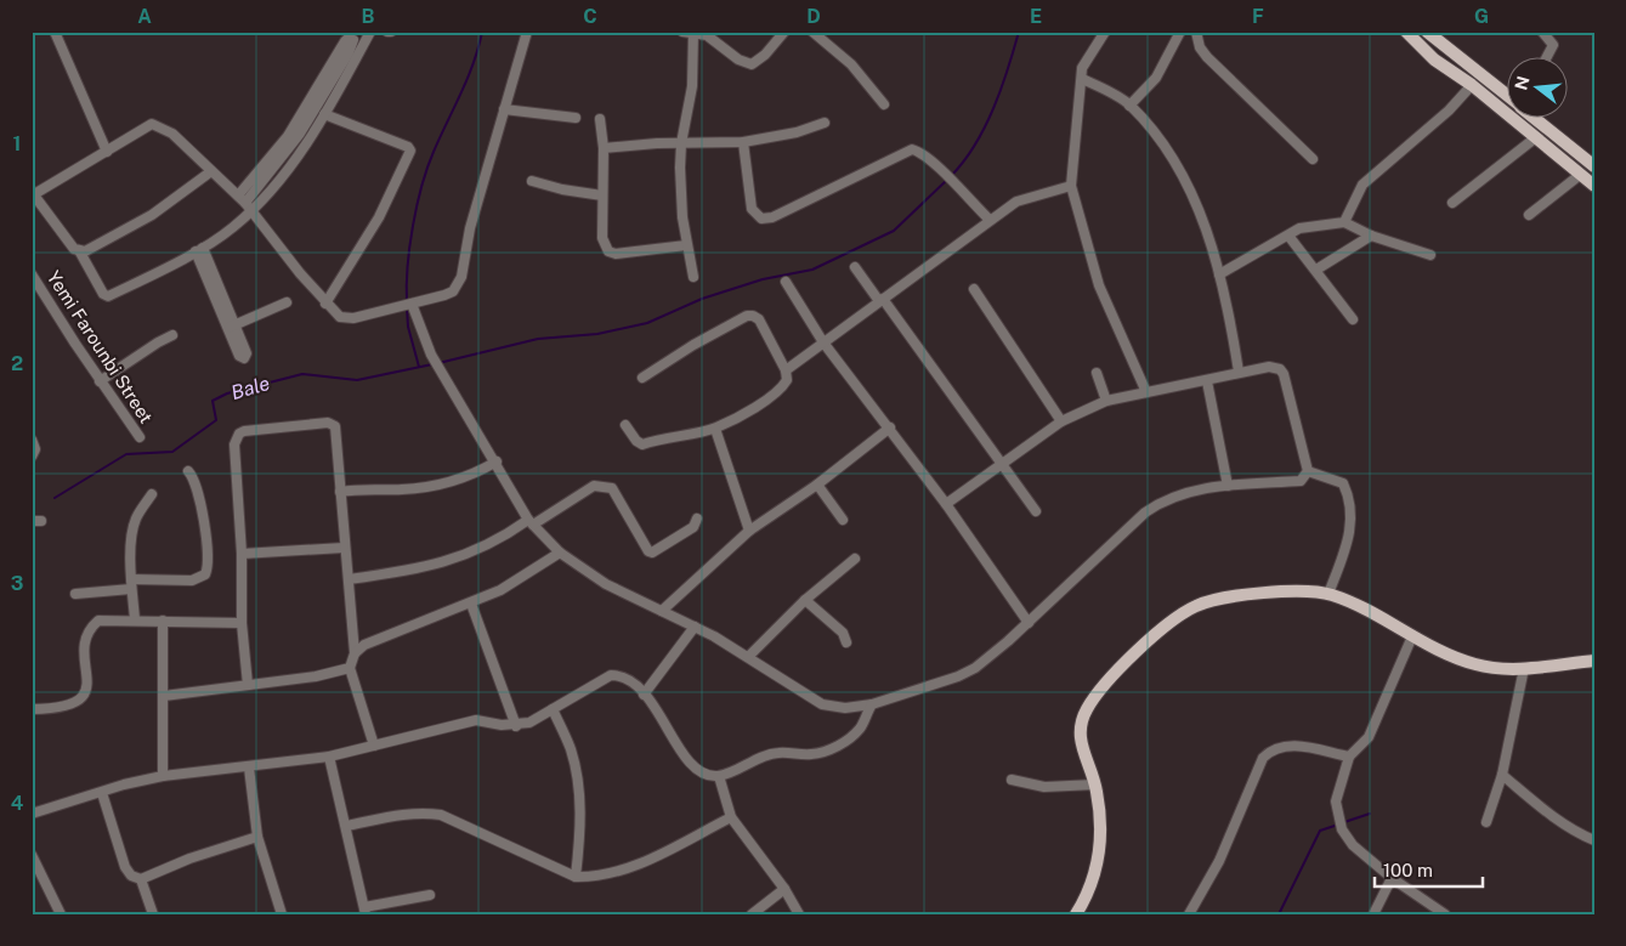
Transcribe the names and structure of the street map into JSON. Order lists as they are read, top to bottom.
{
  "streets": {
    "street": ["Yemi Farounbi Street"]
  },
  "water": ["Bale"],
  "scale_bar": "100 m",
  "north": "left",
  "grid": {
    "columns": [
      "A",
      "B",
      "C",
      "D",
      "E",
      "F",
      "G"
    ],
    "rows": [
      "1",
      "2",
      "3",
      "4"
    ]
  }
}
